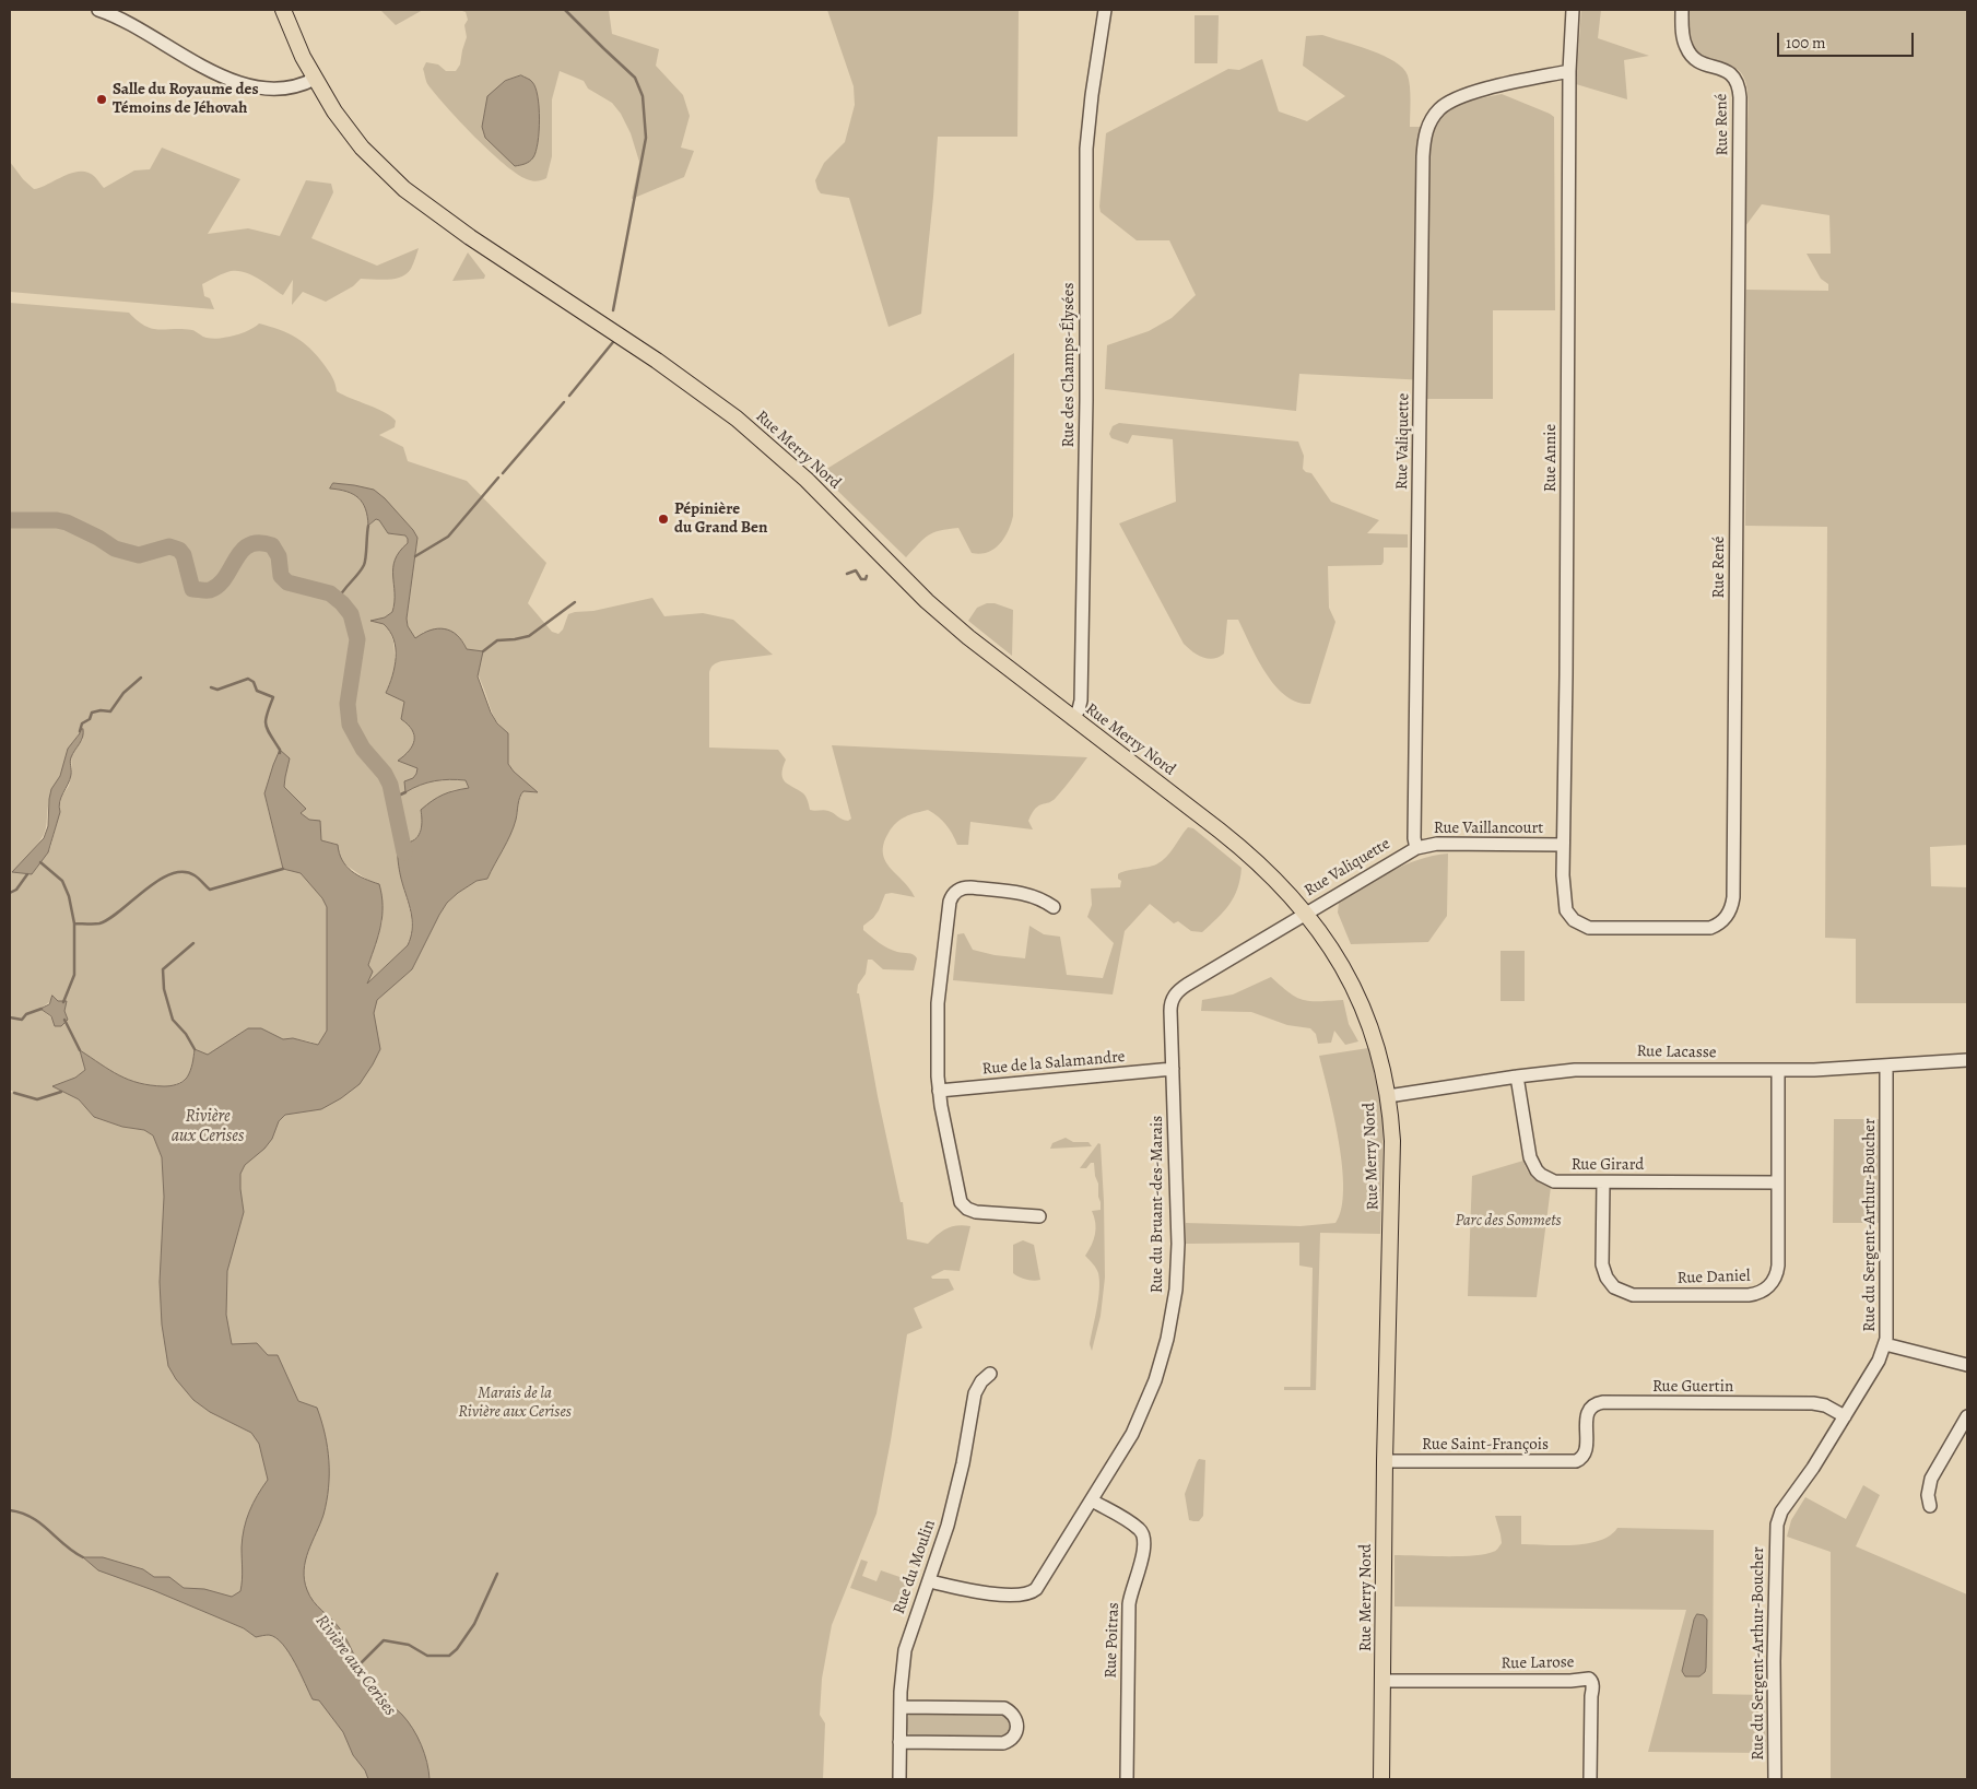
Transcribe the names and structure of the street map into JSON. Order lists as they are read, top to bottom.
{
  "streets": {
    "main road": ["Rue Merry Nord"],
    "street": [
      "Rue René",
      "Rue des Champs-Élysées",
      "Rue Valiquette",
      "Rue Annie",
      "Rue Vaillancourt",
      "Rue Lacasse",
      "Rue de la Salamandre",
      "Rue Girard",
      "Rue du Bruant-des-Marais",
      "Rue du Sergent-Arthur-Boucher",
      "Rue Daniel",
      "Rue Guertin",
      "Rue Saint-François",
      "Rue du Moulin",
      "Rue Poitras",
      "Rue Larose"
    ]
  },
  "crossings": [
    ["Rue René", "Rue Annie"],
    ["Rue René", "Rue Vaillancourt"],
    ["Rue des Champs-Élysées", "Rue Merry Nord"],
    ["Rue Valiquette", "Rue Merry Nord"],
    ["Rue Valiquette", "Rue Annie"],
    ["Rue Valiquette", "Rue Vaillancourt"],
    ["Rue Valiquette", "Rue du Bruant-des-Marais"],
    ["Rue Merry Nord", "Rue Lacasse"],
    ["Rue Merry Nord", "Rue du Bruant-des-Marais"],
    ["Rue Merry Nord", "Rue Saint-François"],
    ["Rue Merry Nord", "Rue Larose"],
    ["Rue Annie", "Rue Vaillancourt"],
    ["Rue Lacasse", "Rue Girard"],
    ["Rue Lacasse", "Rue du Sergent-Arthur-Boucher"],
    ["Rue Lacasse", "Rue Daniel"],
    ["Rue de la Salamandre", "Rue du Bruant-des-Marais"],
    ["Rue Girard", "Rue Daniel"],
    ["Rue du Bruant-des-Marais", "Rue du Moulin"],
    ["Rue du Bruant-des-Marais", "Rue Poitras"],
    ["Rue du Sergent-Arthur-Boucher", "Rue Guertin"],
    ["Rue Guertin", "Rue Saint-François"]
  ],
  "water": ["Rivière aux Cerises"],
  "parks": ["Parc des Sommets", "Marais de la Rivière aux Cerises"],
  "places": ["Salle du Royaume des Témoins de Jéhovah", "Pépinière du Grand Ben"],
  "scale_bar": "100 m"
}
